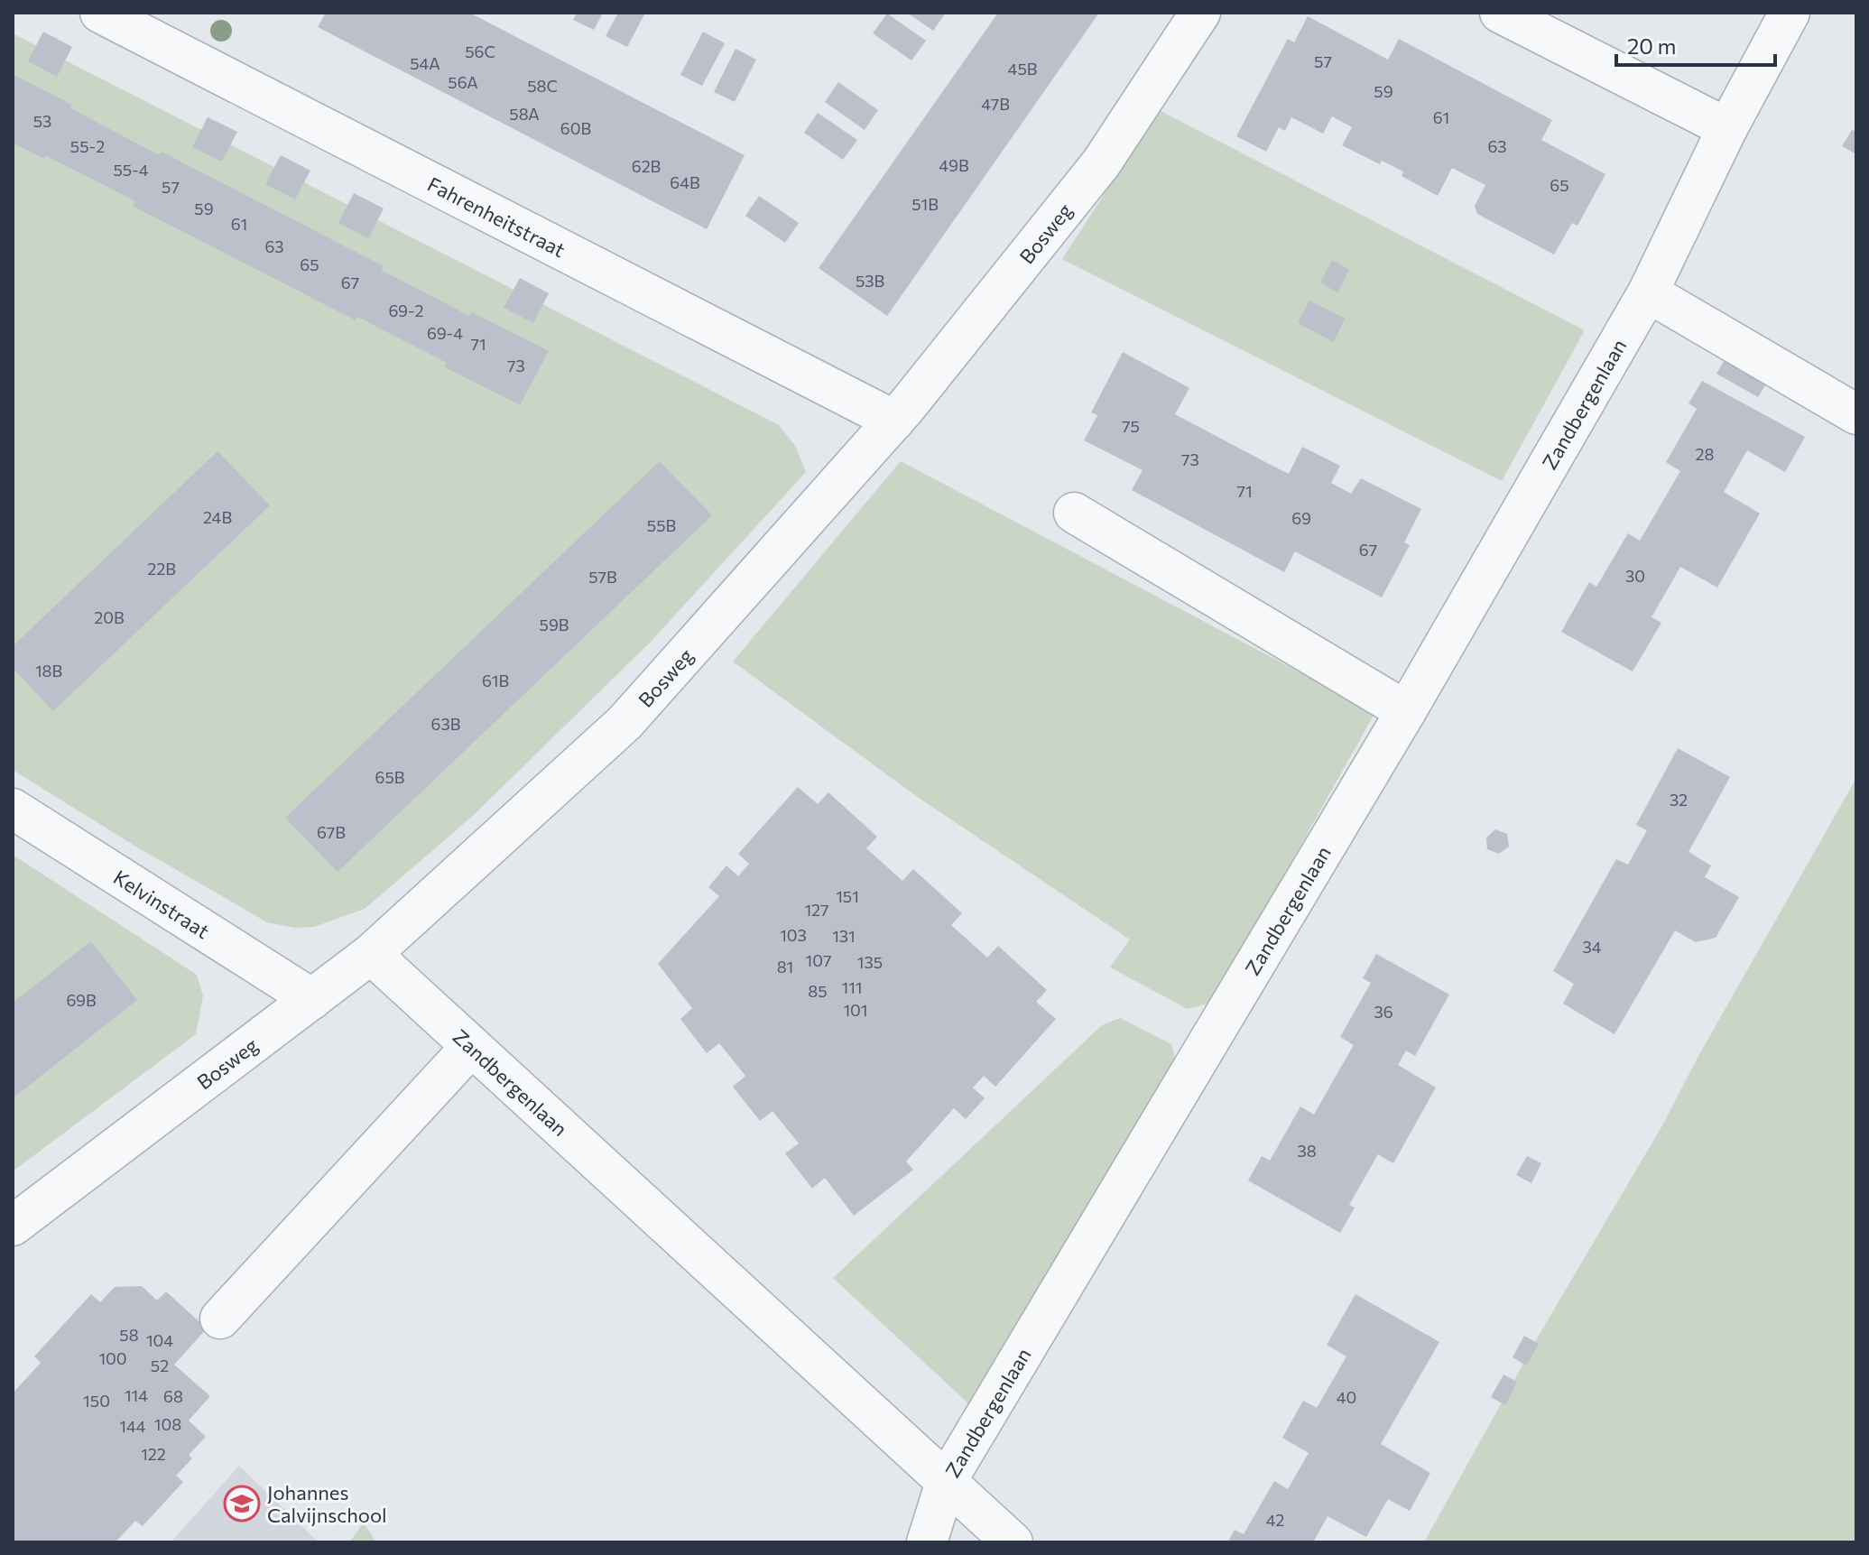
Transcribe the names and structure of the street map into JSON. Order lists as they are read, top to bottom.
{
  "streets": {
    "street": [
      "Fahrenheitstraat",
      "Bosweg",
      "Zandbergenlaan",
      "Kelvinstraat"
    ]
  },
  "crossings": [
    ["Fahrenheitstraat", "Bosweg"],
    ["Bosweg", "Zandbergenlaan"],
    ["Bosweg", "Kelvinstraat"]
  ],
  "places": {
    "school or university": ["Johannes Calvijnschool"]
  },
  "house_numbers": [
    "56C",
    "57",
    "54A",
    "45B",
    "56A",
    "58C",
    "59",
    "47B",
    "58A",
    "61",
    "53",
    "60B",
    "55-2",
    "63",
    "49B",
    "62B",
    "55-4",
    "64B",
    "65",
    "57",
    "51B",
    "59",
    "61",
    "63",
    "65",
    "53B",
    "67",
    "69-2",
    "69-4",
    "71",
    "73",
    "75",
    "28",
    "73",
    "71",
    "24B",
    "69",
    "55B",
    "67",
    "22B",
    "30",
    "57B",
    "20B",
    "59B",
    "18B",
    "61B",
    "63B",
    "65B",
    "32",
    "67B",
    "151",
    "127",
    "103",
    "131",
    "34",
    "107",
    "135",
    "81",
    "111",
    "85",
    "69B",
    "101",
    "36",
    "38",
    "58",
    "104",
    "100",
    "52",
    "114",
    "68",
    "40",
    "150",
    "108",
    "144",
    "122",
    "42"
  ],
  "scale_bar": "20 m"
}
